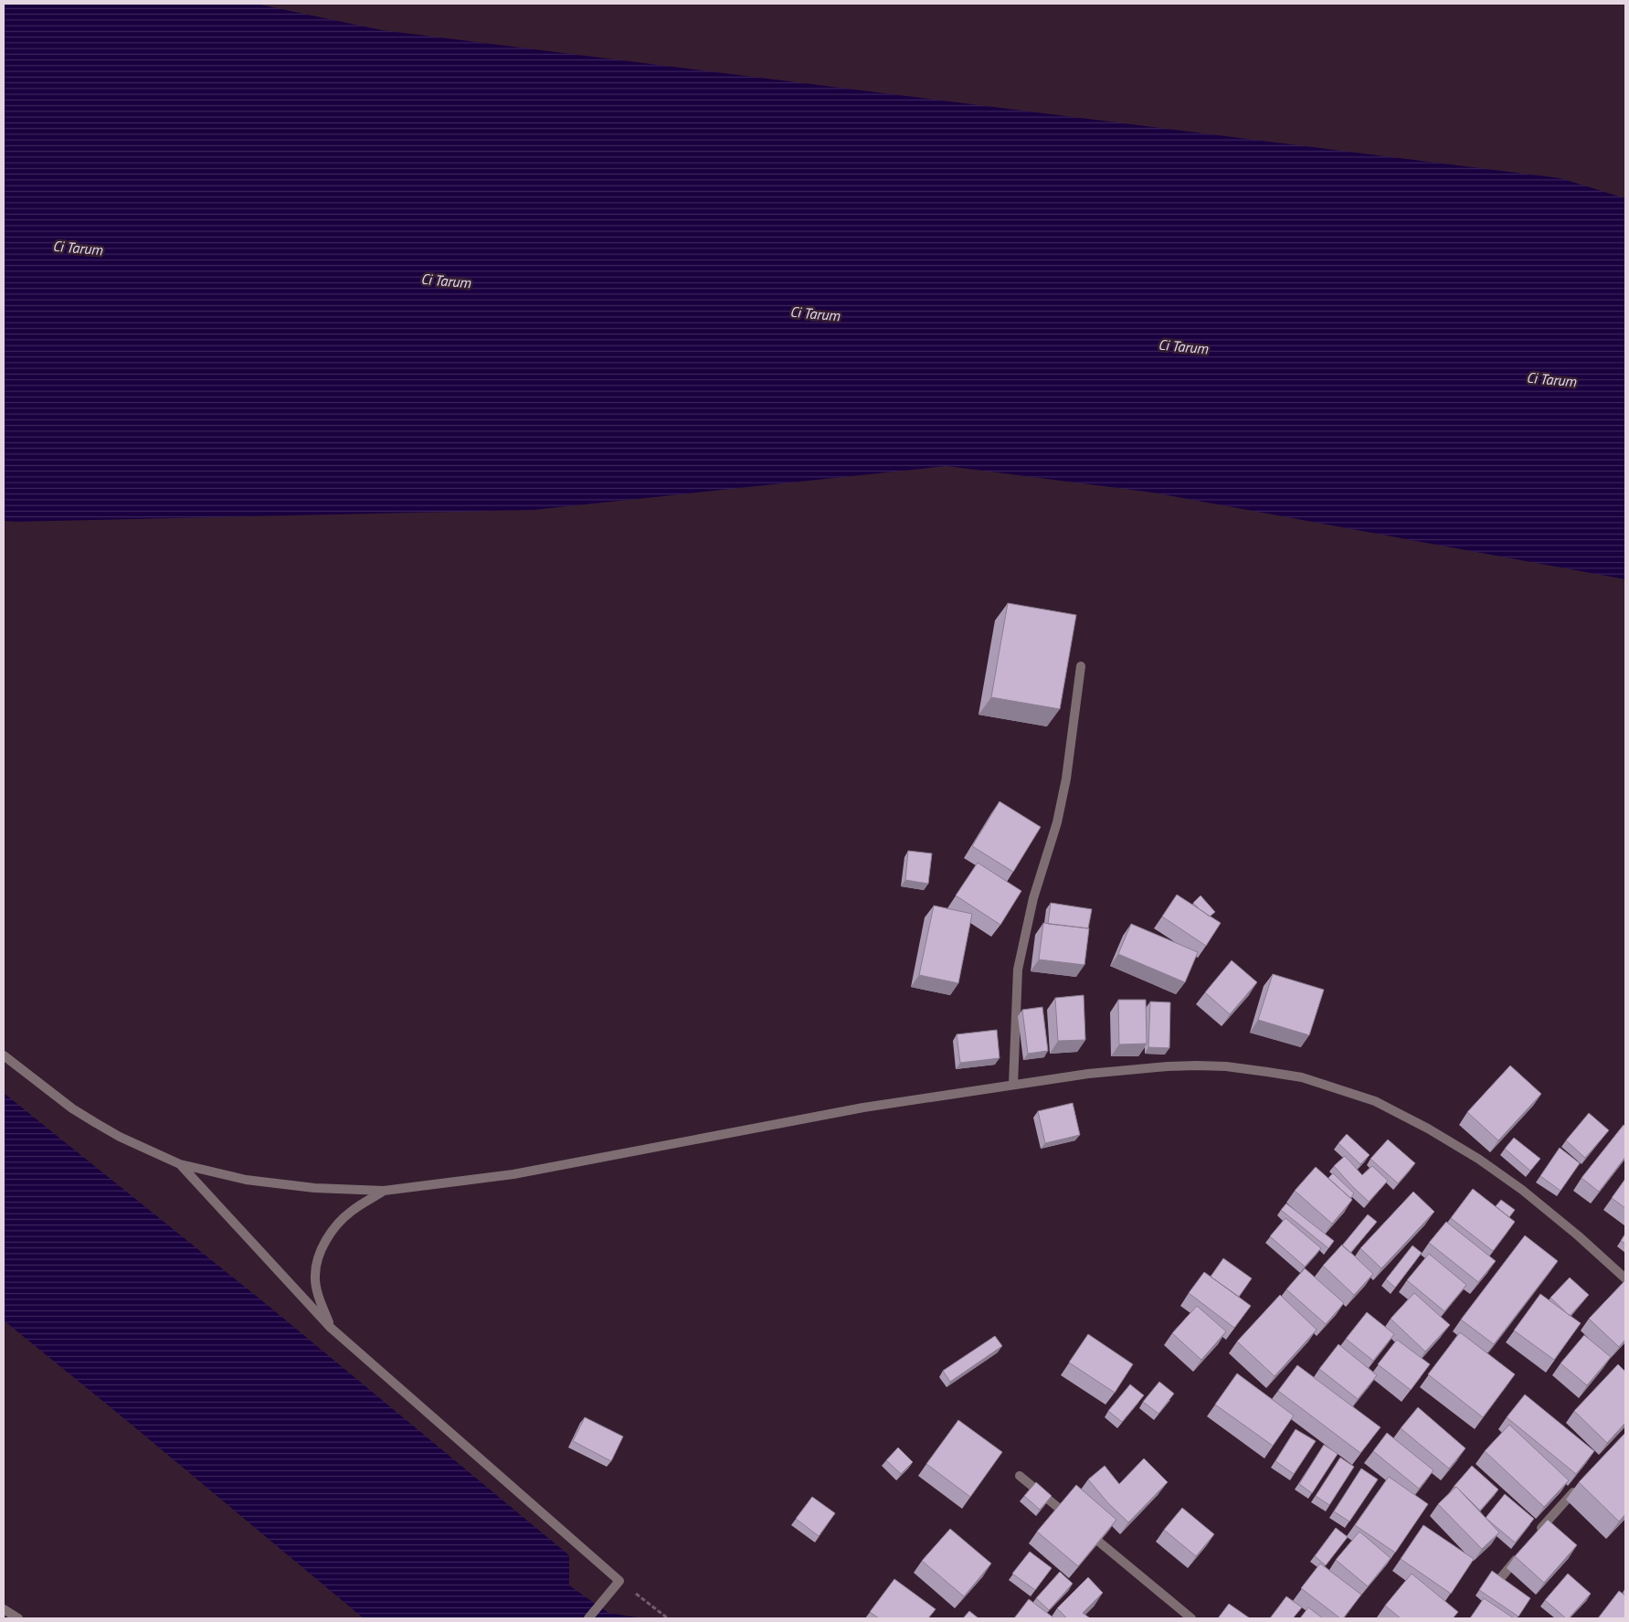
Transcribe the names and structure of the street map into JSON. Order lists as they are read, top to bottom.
{
  "water": ["Ci Tarum"]
}
